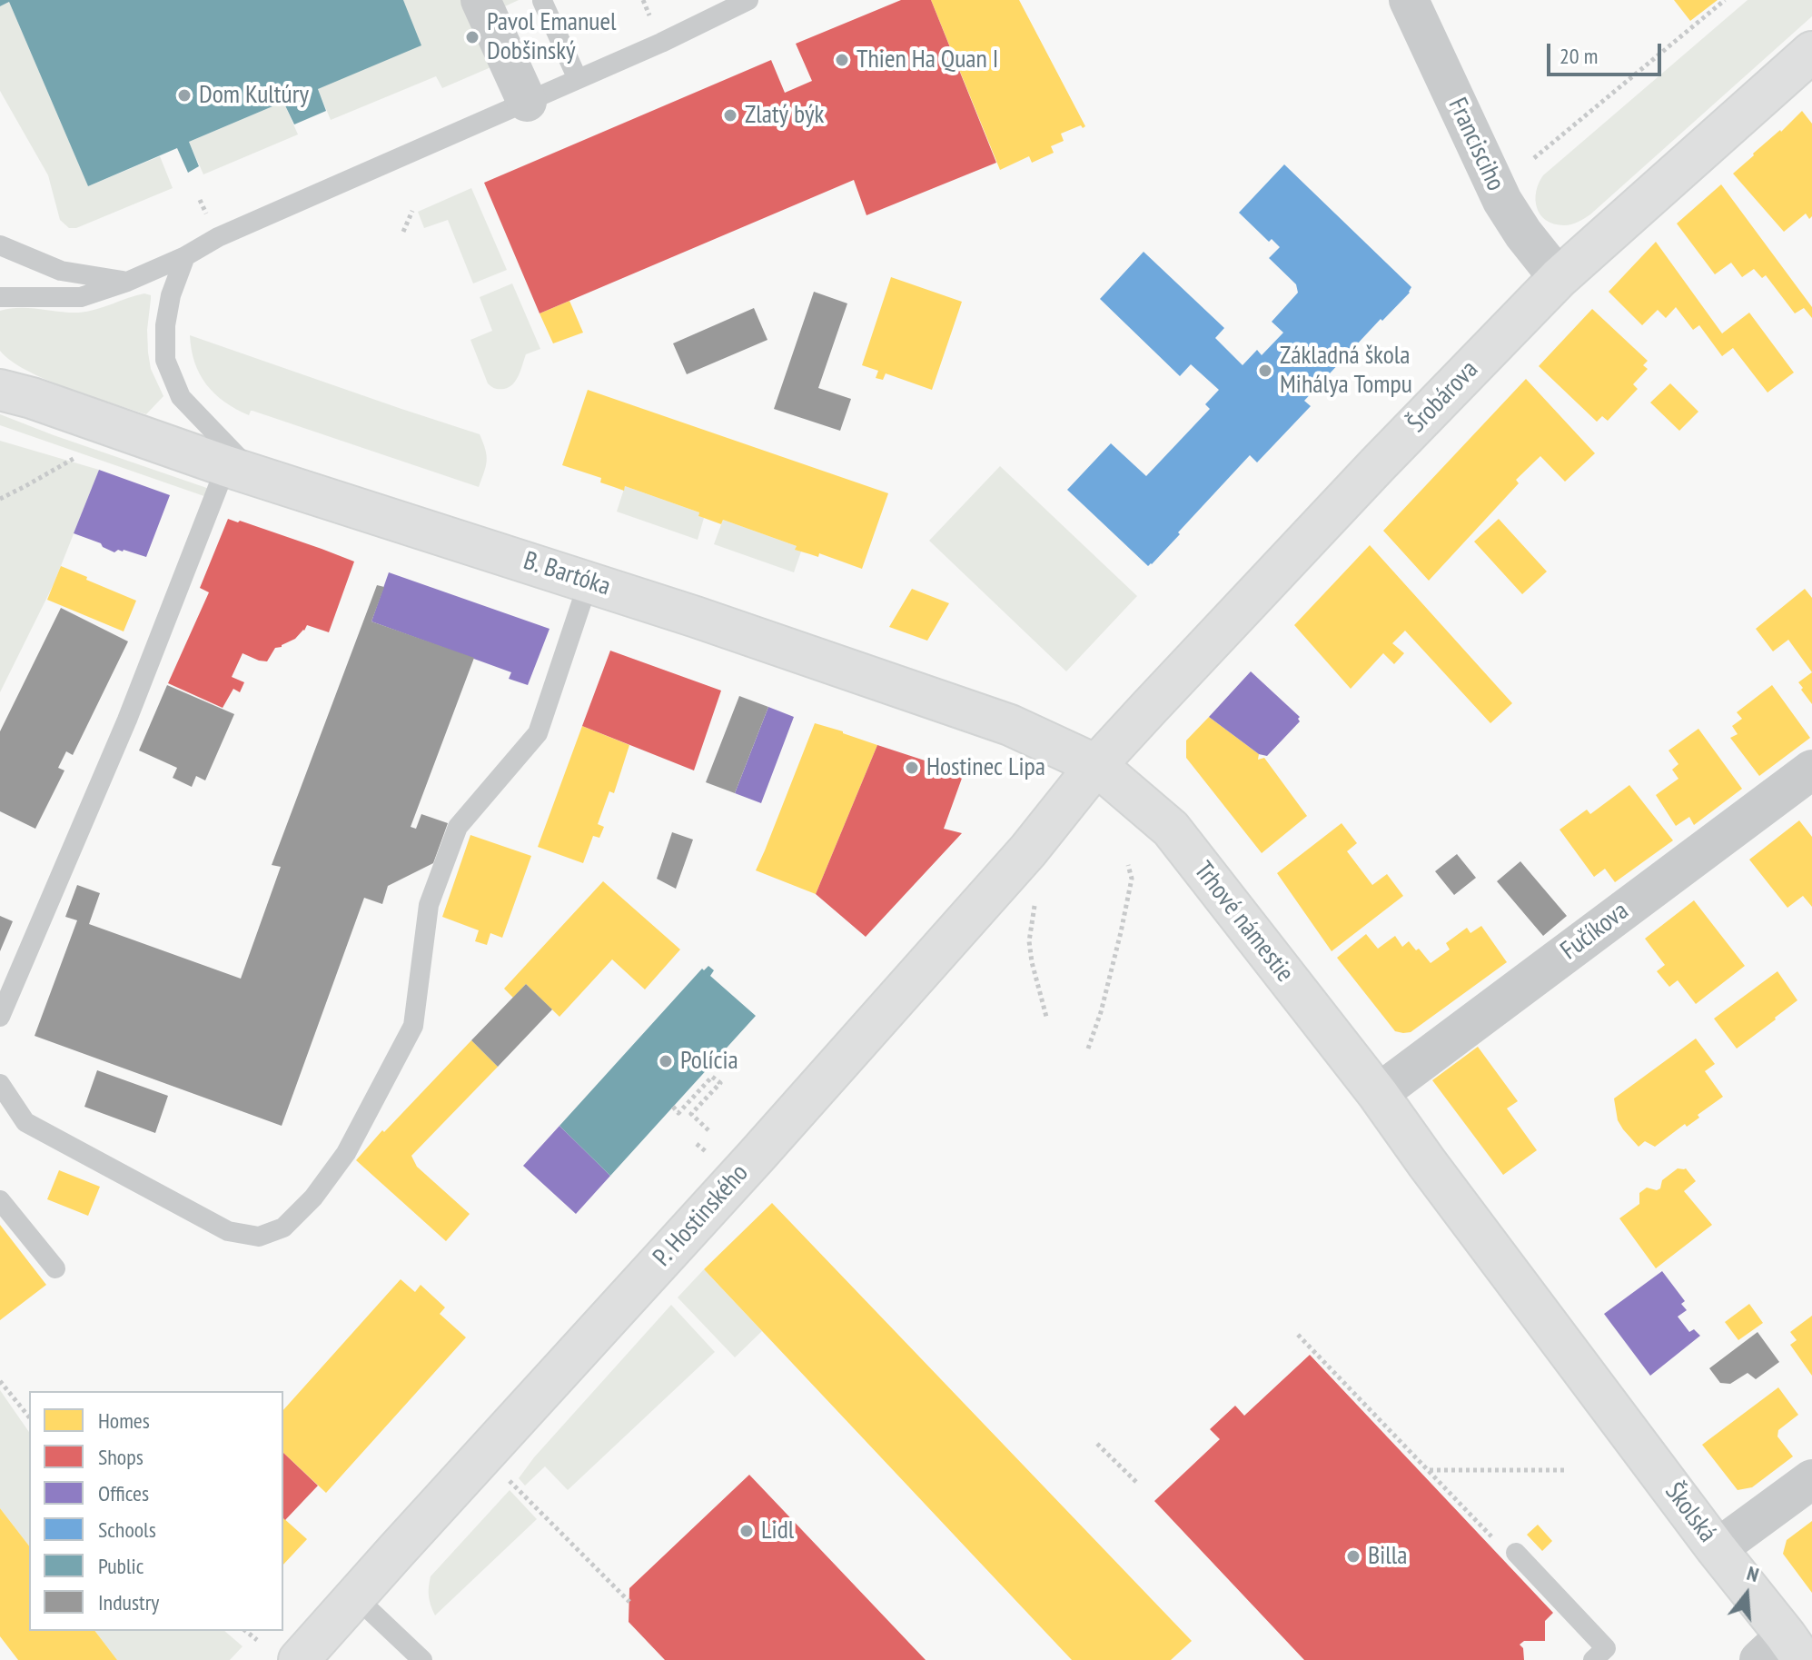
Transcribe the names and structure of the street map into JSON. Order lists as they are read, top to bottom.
{
  "streets": {
    "main road": [
      "Šrobárova",
      "B. Bartóka",
      "Trhové námestie",
      "P. Hostinského",
      "Školská"
    ],
    "street": ["Francisciho", "Fučíkova"]
  },
  "crossings": [
    ["Francisciho", "Šrobárova"],
    ["Šrobárova", "B. Bartóka"],
    ["Šrobárova", "Trhové námestie"],
    ["Šrobárova", "P. Hostinského"],
    ["B. Bartóka", "Trhové námestie"],
    ["B. Bartóka", "P. Hostinského"],
    ["Trhové námestie", "Fučíkova"],
    ["Trhové námestie", "P. Hostinského"],
    ["Trhové námestie", "Školská"],
    ["Fučíkova", "Školská"]
  ],
  "places": [
    "Pavol Emanuel Dobšinský",
    "Thien Ha Quan I",
    "Dom Kultúry",
    "Zlatý býk",
    "Základná škola Mihálya Tompu",
    "Hostinec Lipa",
    "Polícia",
    "Lidl",
    "Billa"
  ],
  "legend": [
    "Homes",
    "Shops",
    "Offices",
    "Schools",
    "Public",
    "Industry"
  ],
  "scale_bar": "20 m",
  "north": "top"
}
